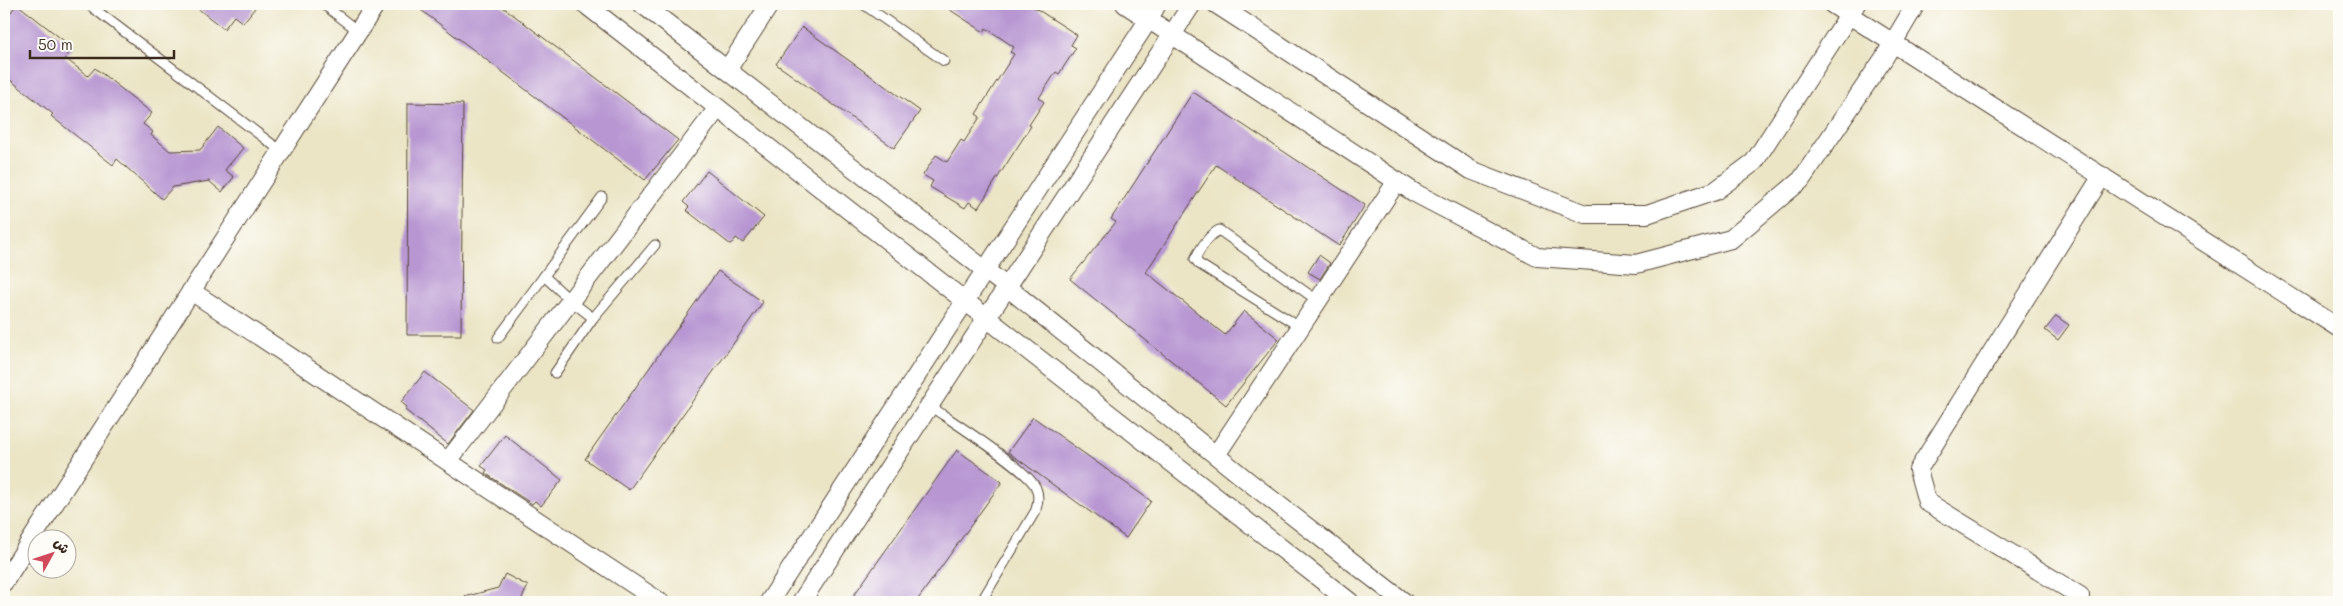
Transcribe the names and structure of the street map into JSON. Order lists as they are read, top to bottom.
{
  "scale_bar": "50 m",
  "north": "top right"
}
